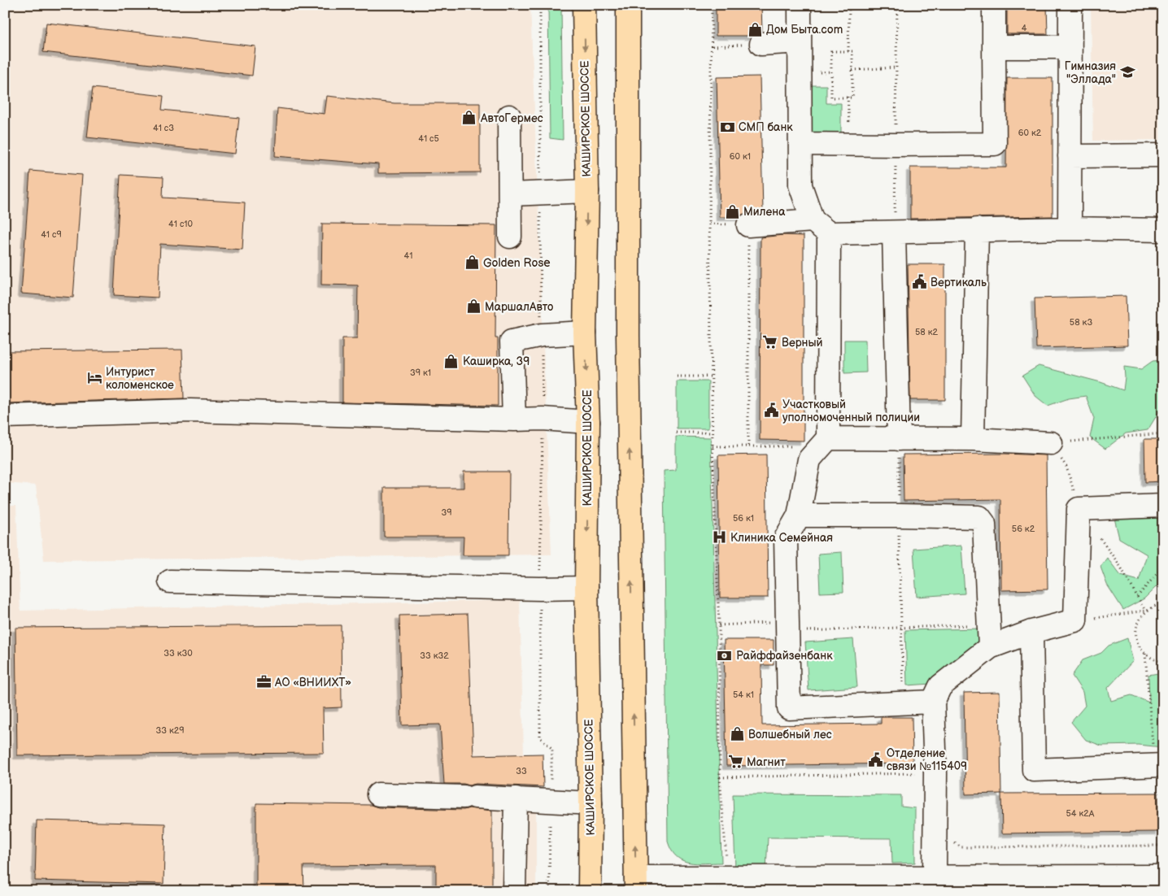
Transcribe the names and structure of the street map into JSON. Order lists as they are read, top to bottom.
{
  "streets": {
    "main road": ["КАШИРСКОЕ ШОССЕ"]
  },
  "places": {
    "shop": [
      "Дом Быта.com",
      "АвтоГермес",
      "Милена",
      "Golden Rose",
      "МаршалАвто",
      "Каширка, 39",
      "Волшебный лес"
    ],
    "school or university": ["Гимназия \"Эллада\""],
    "bank": ["СМП банк", "Райффайзенбанк"],
    "public building": ["Вертикаль", "Участковый уполномоченный полиции", "Отделение связи №115409"],
    "supermarket": ["Верный", "Магнит"],
    "hotel": ["Интурист коломенское"],
    "hospital": ["Клиника Семейная"],
    "office": ["АО «ВНИИХТ»"]
  },
  "house_numbers": [
    "4",
    "41 с3",
    "60 к2",
    "41 с5",
    "60 к1",
    "41 с10",
    "41 с9",
    "41",
    "58 к3",
    "58 к2",
    "39 к1",
    "39",
    "56 к1",
    "56 к2",
    "33 к30",
    "33 к32",
    "54 к1",
    "33 к29",
    "33",
    "54 к2А"
  ]
}
